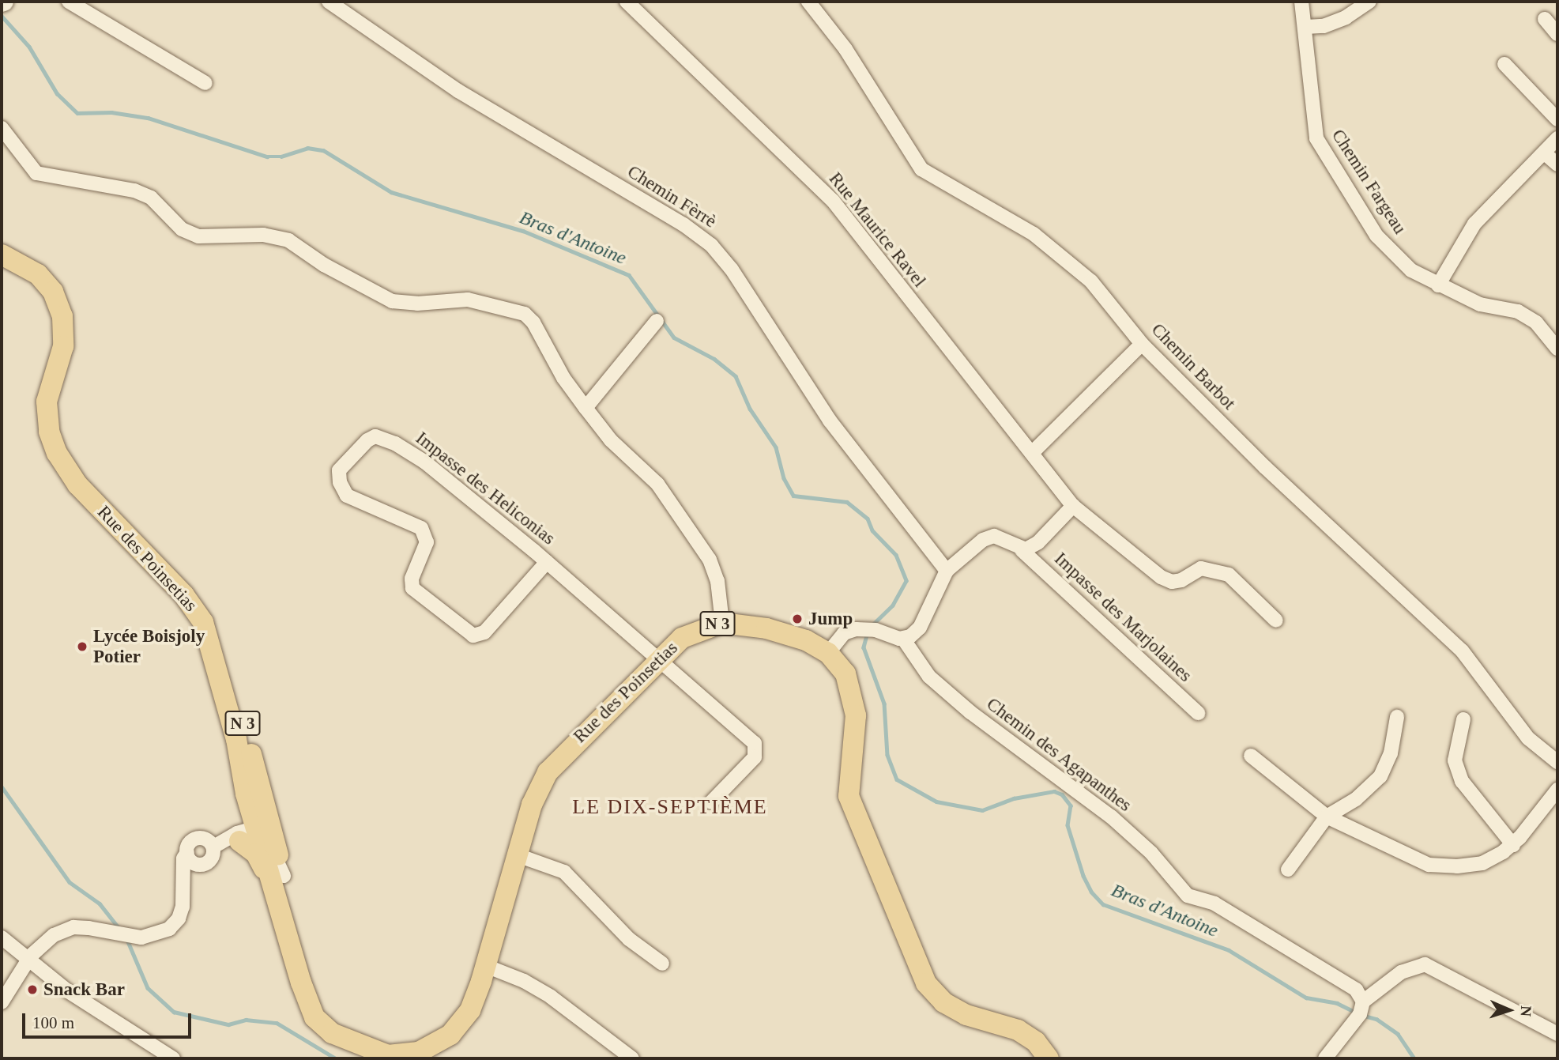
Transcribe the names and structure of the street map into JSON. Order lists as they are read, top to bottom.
{
  "streets": {
    "main road": ["Rue des Poinsetias", "N 3"],
    "street": [
      "Chemin Fargeau",
      "Chemin Fèrrè",
      "Rue Maurice Ravel",
      "Chemin Barbot",
      "Impasse des Heliconias",
      "Impasse des Marjolaines",
      "Chemin des Agapanthes"
    ]
  },
  "crossings": [
    ["Chemin Fèrrè", "Impasse des Marjolaines"],
    ["Impasse des Heliconias", "Rue des Poinsetias"]
  ],
  "districts": ["LE DIX-SEPTIÈME"],
  "water": ["Bras d'Antoine"],
  "places": ["Jump", "Lycée Boisjoly Potier", "Snack Bar"],
  "scale_bar": "100 m",
  "north": "right"
}
